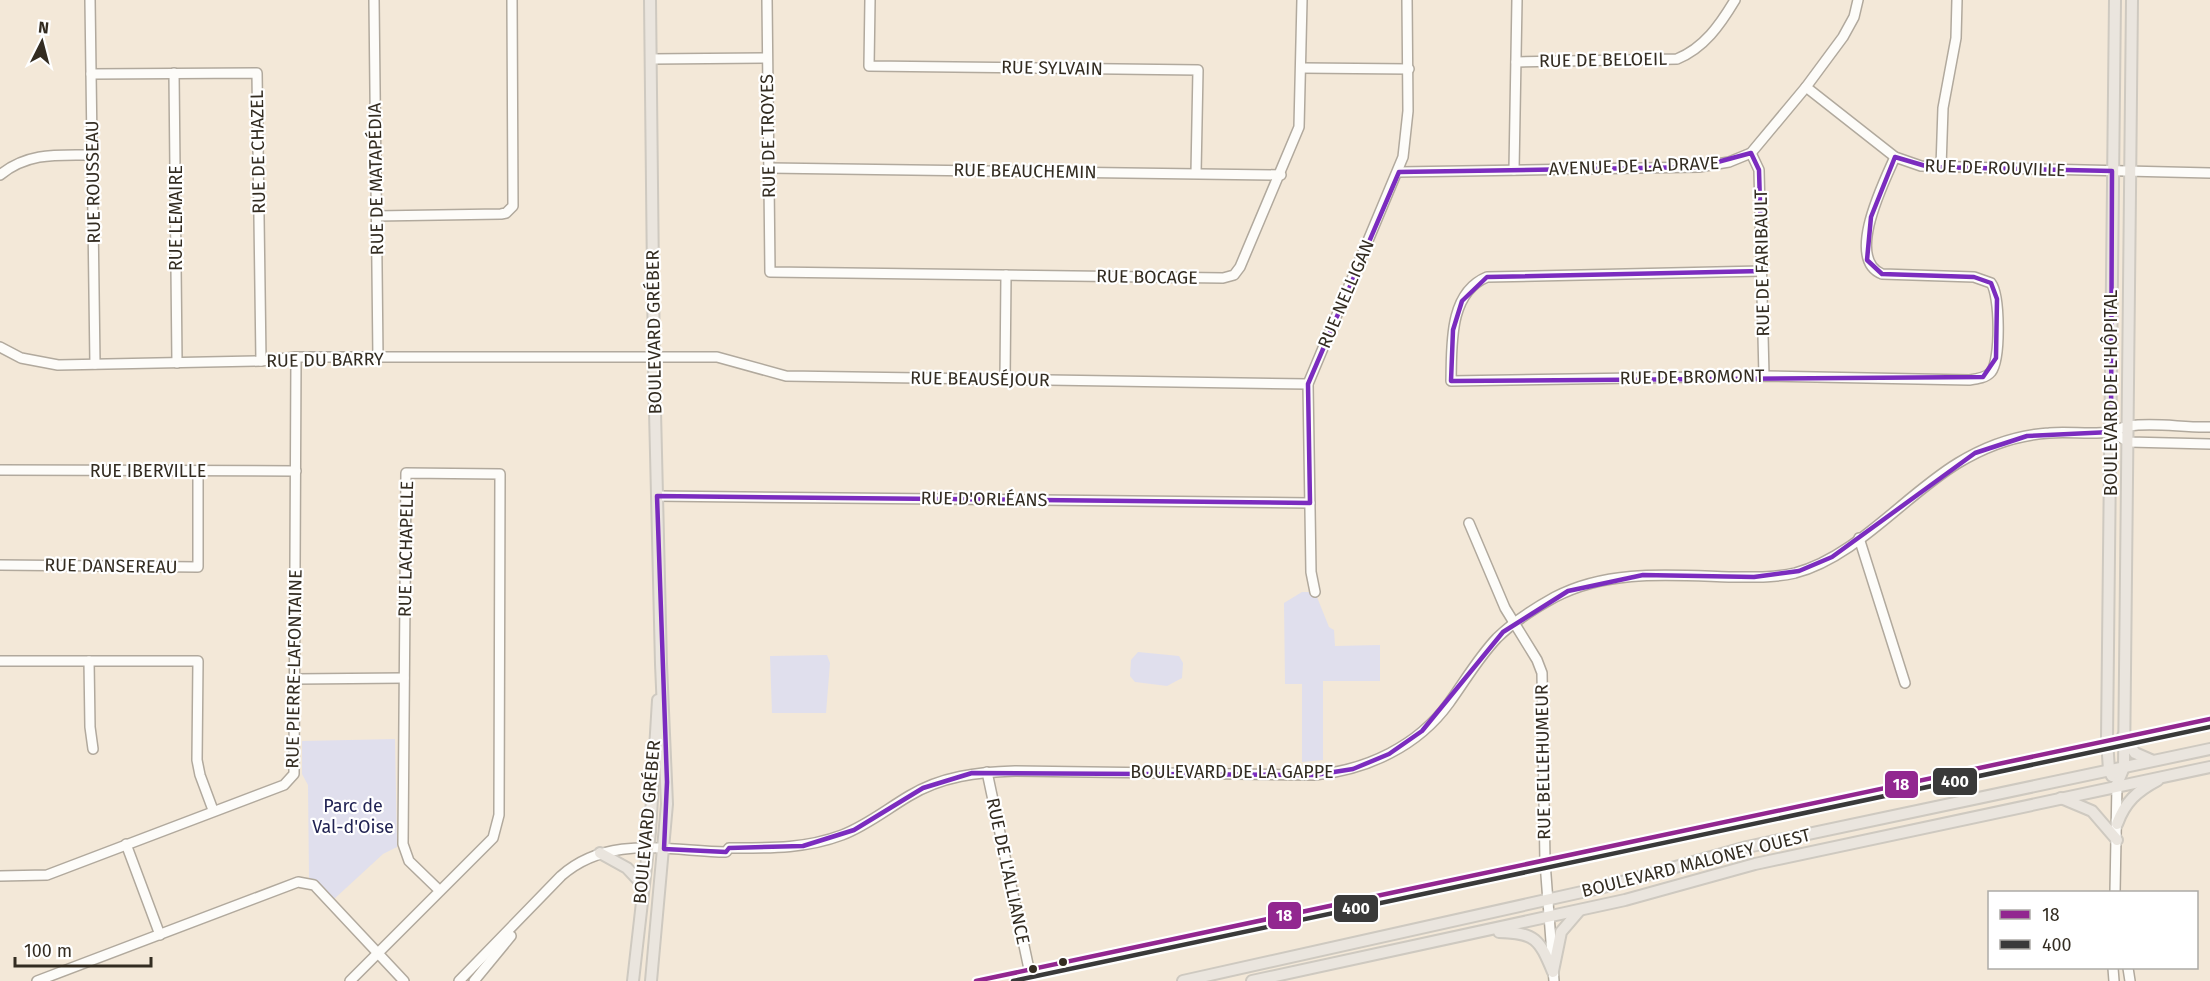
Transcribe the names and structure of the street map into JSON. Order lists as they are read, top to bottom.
{
  "streets": {
    "main road": ["BOULEVARD GRÉBER", "BOULEVARD DE L'HÔPITAL", "BOULEVARD MALONEY OUEST"],
    "street": [
      "RUE DE BELOEIL",
      "RUE SYLVAIN",
      "RUE DE TROYES",
      "RUE DE CHAZEL",
      "AVENUE DE LA DRAVE",
      "RUE DE ROUVILLE",
      "RUE BEAUCHEMIN",
      "RUE DE MATAPÉDIA",
      "RUE ROUSSEAU",
      "RUE LEMAIRE",
      "RUE DE FARIBAULT",
      "RUE BOCAGE",
      "RUE NELLIGAN",
      "RUE DU BARRY",
      "RUE DE BROMONT",
      "RUE BEAUSÉJOUR",
      "RUE IBERVILLE",
      "RUE D'ORLÉANS",
      "RUE LACHAPELLE",
      "RUE DANSEREAU",
      "RUE PIERRE-LAFONTAINE",
      "RUE BELLEHUMEUR",
      "BOULEVARD DE LA GAPPE",
      "RUE DE L'ALLIANCE"
    ]
  },
  "crossings": [
    ["RUE DE BELOEIL", "AVENUE DE LA DRAVE"],
    ["RUE SYLVAIN", "RUE BEAUCHEMIN"],
    ["RUE DE TROYES", "RUE BEAUCHEMIN"],
    ["RUE DE TROYES", "RUE BOCAGE"],
    ["RUE DE CHAZEL", "RUE ROUSSEAU"],
    ["RUE DE CHAZEL", "RUE LEMAIRE"],
    ["RUE DE CHAZEL", "RUE DU BARRY"],
    ["AVENUE DE LA DRAVE", "RUE DE ROUVILLE"],
    ["AVENUE DE LA DRAVE", "RUE DE FARIBAULT"],
    ["AVENUE DE LA DRAVE", "RUE NELLIGAN"],
    ["RUE DE ROUVILLE", "RUE DE BROMONT"],
    ["RUE DE ROUVILLE", "BOULEVARD DE L'HÔPITAL"],
    ["RUE BEAUCHEMIN", "RUE BOCAGE"],
    ["RUE DE MATAPÉDIA", "RUE DU BARRY"],
    ["RUE ROUSSEAU", "RUE DU BARRY"],
    ["RUE LEMAIRE", "RUE DU BARRY"],
    ["RUE DE FARIBAULT", "RUE DE BROMONT"],
    ["RUE NELLIGAN", "RUE BEAUSÉJOUR"],
    ["RUE NELLIGAN", "RUE D'ORLÉANS"],
    ["BOULEVARD GRÉBER", "RUE DU BARRY"],
    ["BOULEVARD GRÉBER", "RUE BEAUSÉJOUR"],
    ["BOULEVARD GRÉBER", "RUE D'ORLÉANS"],
    ["BOULEVARD GRÉBER", "BOULEVARD DE LA GAPPE"],
    ["RUE DU BARRY", "RUE BEAUSÉJOUR"],
    ["RUE DU BARRY", "RUE PIERRE-LAFONTAINE"],
    ["BOULEVARD DE L'HÔPITAL", "BOULEVARD DE LA GAPPE"],
    ["BOULEVARD DE L'HÔPITAL", "BOULEVARD MALONEY OUEST"],
    ["RUE IBERVILLE", "RUE DANSEREAU"],
    ["RUE IBERVILLE", "RUE PIERRE-LAFONTAINE"],
    ["RUE BELLEHUMEUR", "BOULEVARD DE LA GAPPE"],
    ["RUE BELLEHUMEUR", "BOULEVARD MALONEY OUEST"],
    ["BOULEVARD DE LA GAPPE", "RUE DE L'ALLIANCE"]
  ],
  "parks": ["Parc de Val-d'Oise"],
  "lines": ["transit line 18", "transit line 400"],
  "legend": ["18", "400"],
  "scale_bar": "100 m",
  "north": "top"
}
